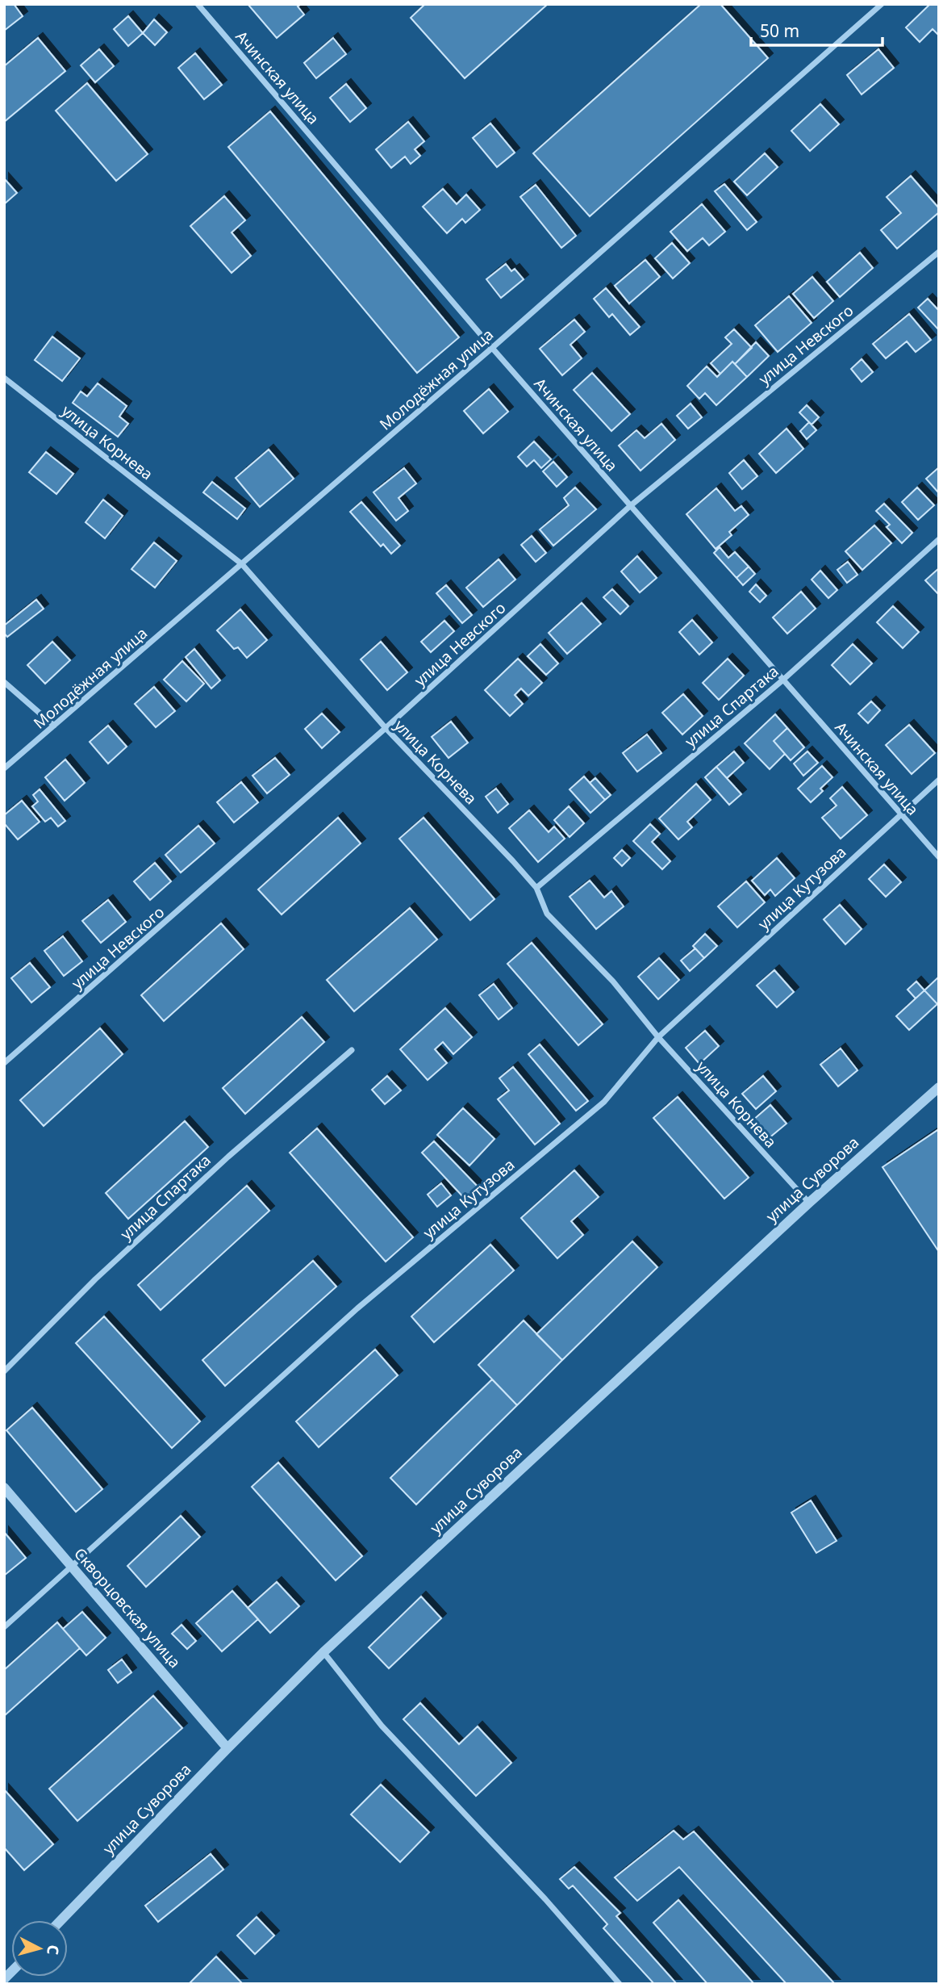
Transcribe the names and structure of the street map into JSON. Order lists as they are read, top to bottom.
{
  "streets": {
    "street": [
      "Ачинская улица",
      "улица Невского",
      "Молодёжная улица",
      "улица Корнева",
      "улица Спартака",
      "улица Кутузова",
      "улица Суворова",
      "Скворцовская улица"
    ]
  },
  "crossings": [
    ["Ачинская улица", "улица Невского"],
    ["Ачинская улица", "Молодёжная улица"],
    ["Ачинская улица", "улица Спартака"],
    ["Ачинская улица", "улица Кутузова"],
    ["улица Невского", "улица Корнева"],
    ["Молодёжная улица", "улица Корнева"],
    ["улица Корнева", "улица Спартака"],
    ["улица Корнева", "улица Кутузова"],
    ["улица Корнева", "улица Суворова"],
    ["улица Кутузова", "Скворцовская улица"],
    ["улица Суворова", "Скворцовская улица"]
  ],
  "scale_bar": "50 m",
  "north": "right"
}
